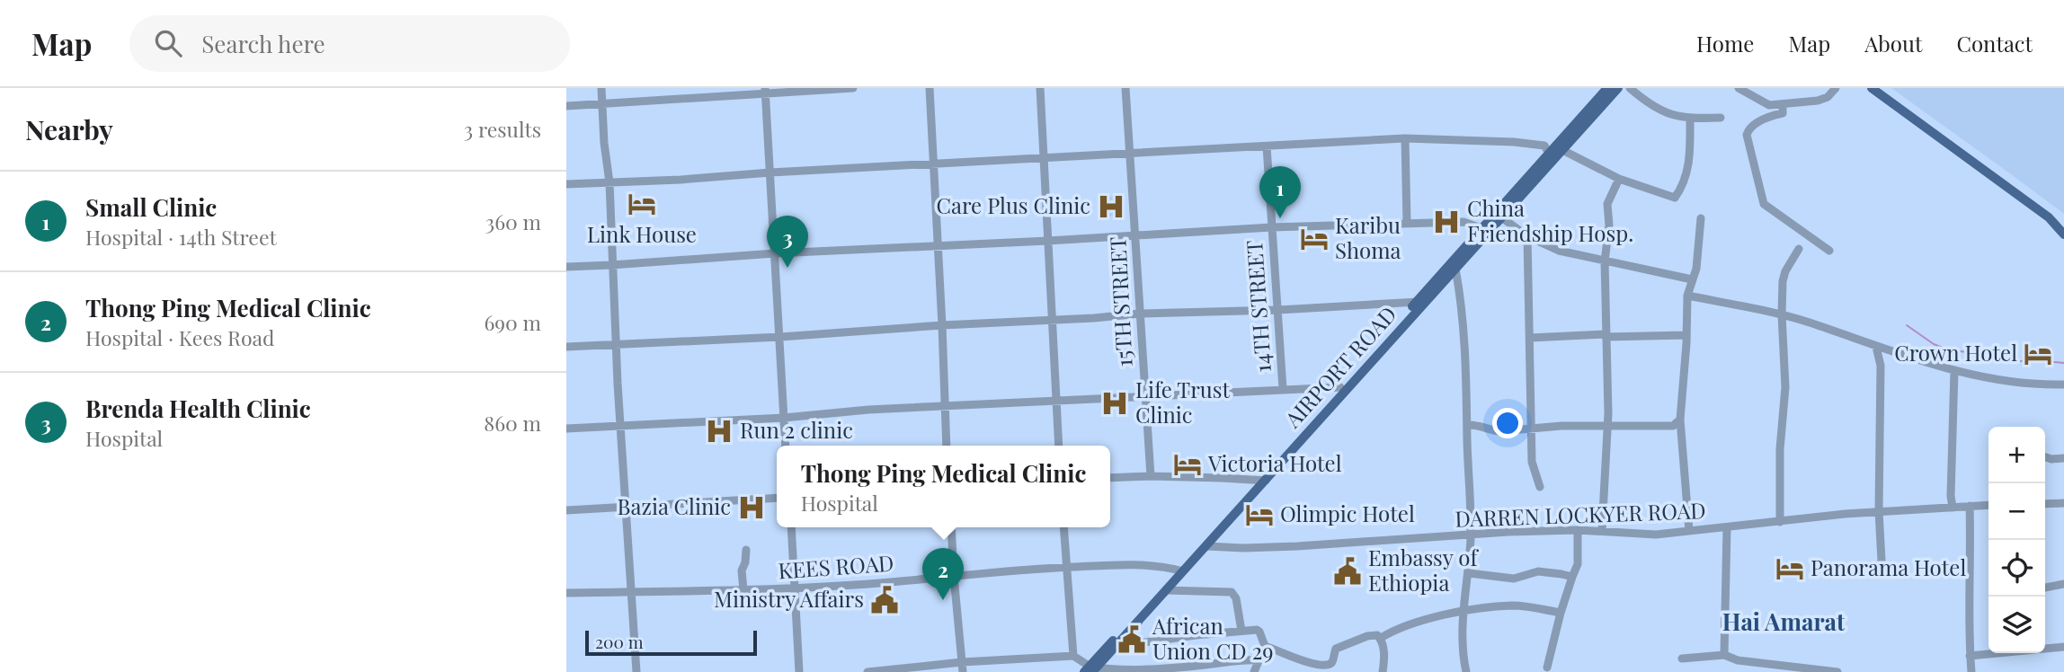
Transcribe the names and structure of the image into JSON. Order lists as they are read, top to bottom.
{
  "streets": {
    "main road": ["AIRPORT ROAD"],
    "street": [
      "15TH STREET",
      "14TH STREET",
      "DARREN LOCKYER ROAD",
      "KEES ROAD"
    ]
  },
  "crossings": [
    ["AIRPORT ROAD", "DARREN LOCKYER ROAD"],
    ["AIRPORT ROAD", "KEES ROAD"]
  ],
  "districts": ["Hai Amarat"],
  "places": {
    "hotel": [
      "Link House",
      "Karibu Shoma",
      "Crown Hotel",
      "Victoria Hotel",
      "Olimpic Hotel",
      "Panorama Hotel"
    ],
    "hospital": [
      "Care Plus Clinic",
      "China Friendship Hosp.",
      "Life Trust Clinic",
      "Run 2 clinic",
      "Bazia Clinic"
    ],
    "public building": ["Embassy of Ethiopia", "Ministry Affairs", "African Union CD 29"]
  },
  "scale_bar": "200 m",
  "page": {
    "header": "Map",
    "search": "Search here",
    "nav": [
      "Home",
      "Map",
      "About",
      "Contact"
    ],
    "heading": ["Nearby", "3 results"],
    "pins": ["1", "3", "2"],
    "list": [
      {
        "mark": "1",
        "name": "Small Clinic",
        "note": "Hospital · 14th Street",
        "value": "360 m"
      },
      {
        "mark": "2",
        "name": "Thong Ping Medical Clinic",
        "note": "Hospital · Kees Road",
        "value": "690 m"
      },
      {
        "mark": "3",
        "name": "Brenda Health Clinic",
        "note": "Hospital",
        "value": "860 m"
      }
    ],
    "map_buttons": ["+", "−"],
    "popup": ["Thong Ping Medical Clinic", "Hospital"],
    "scale": "200 m"
  }
}
